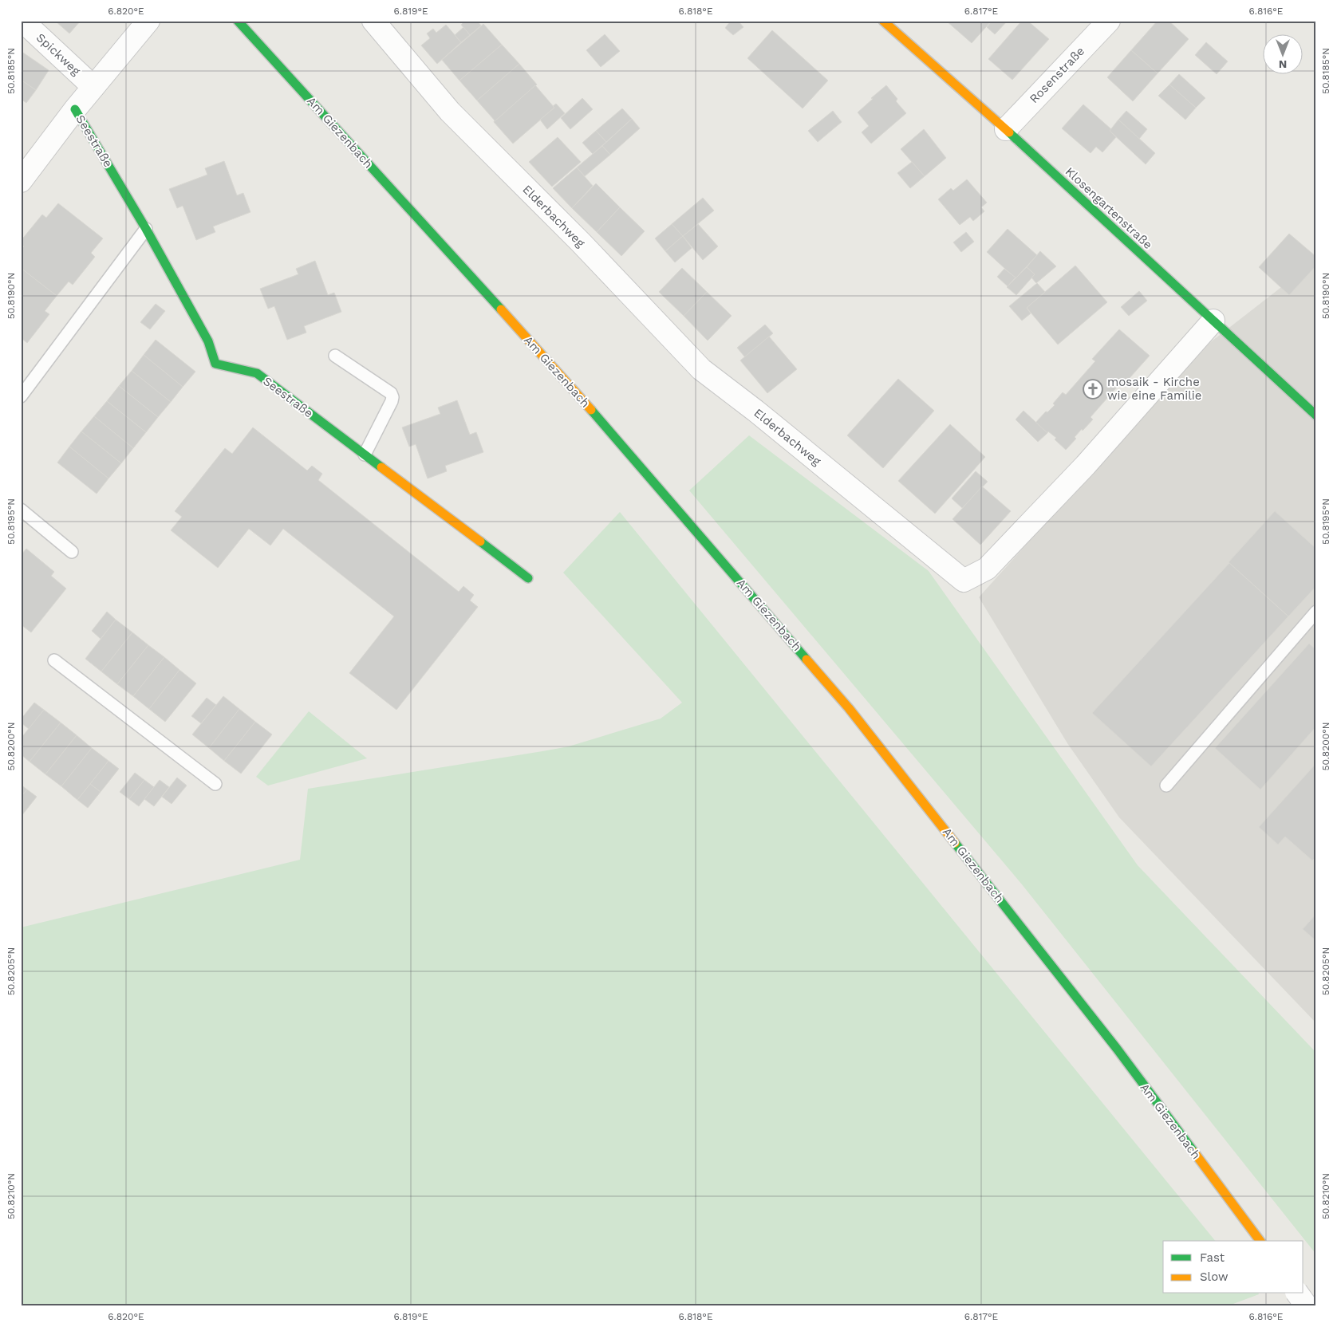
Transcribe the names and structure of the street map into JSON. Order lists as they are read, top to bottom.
{
  "streets": {
    "street": [
      "Spickweg",
      "Rosenstraße",
      "Am Giezenbach",
      "Seestraße",
      "Klosengartenstraße",
      "Elderbachweg"
    ]
  },
  "crossings": [
    ["Spickweg", "Seestraße"],
    ["Rosenstraße", "Klosengartenstraße"],
    ["Klosengartenstraße", "Elderbachweg"]
  ],
  "places": {
    "church": ["mosaik - Kirche wie eine Familie"]
  },
  "legend": ["Fast", "Slow"],
  "north": "bottom",
  "coordinates": [
    "6.820°E",
    "6.819°E",
    "6.818°E",
    "6.817°E",
    "6.816°E",
    "50.8185°N",
    "50.8190°N",
    "50.8195°N",
    "50.8200°N",
    "50.8205°N",
    "50.8210°N"
  ]
}
